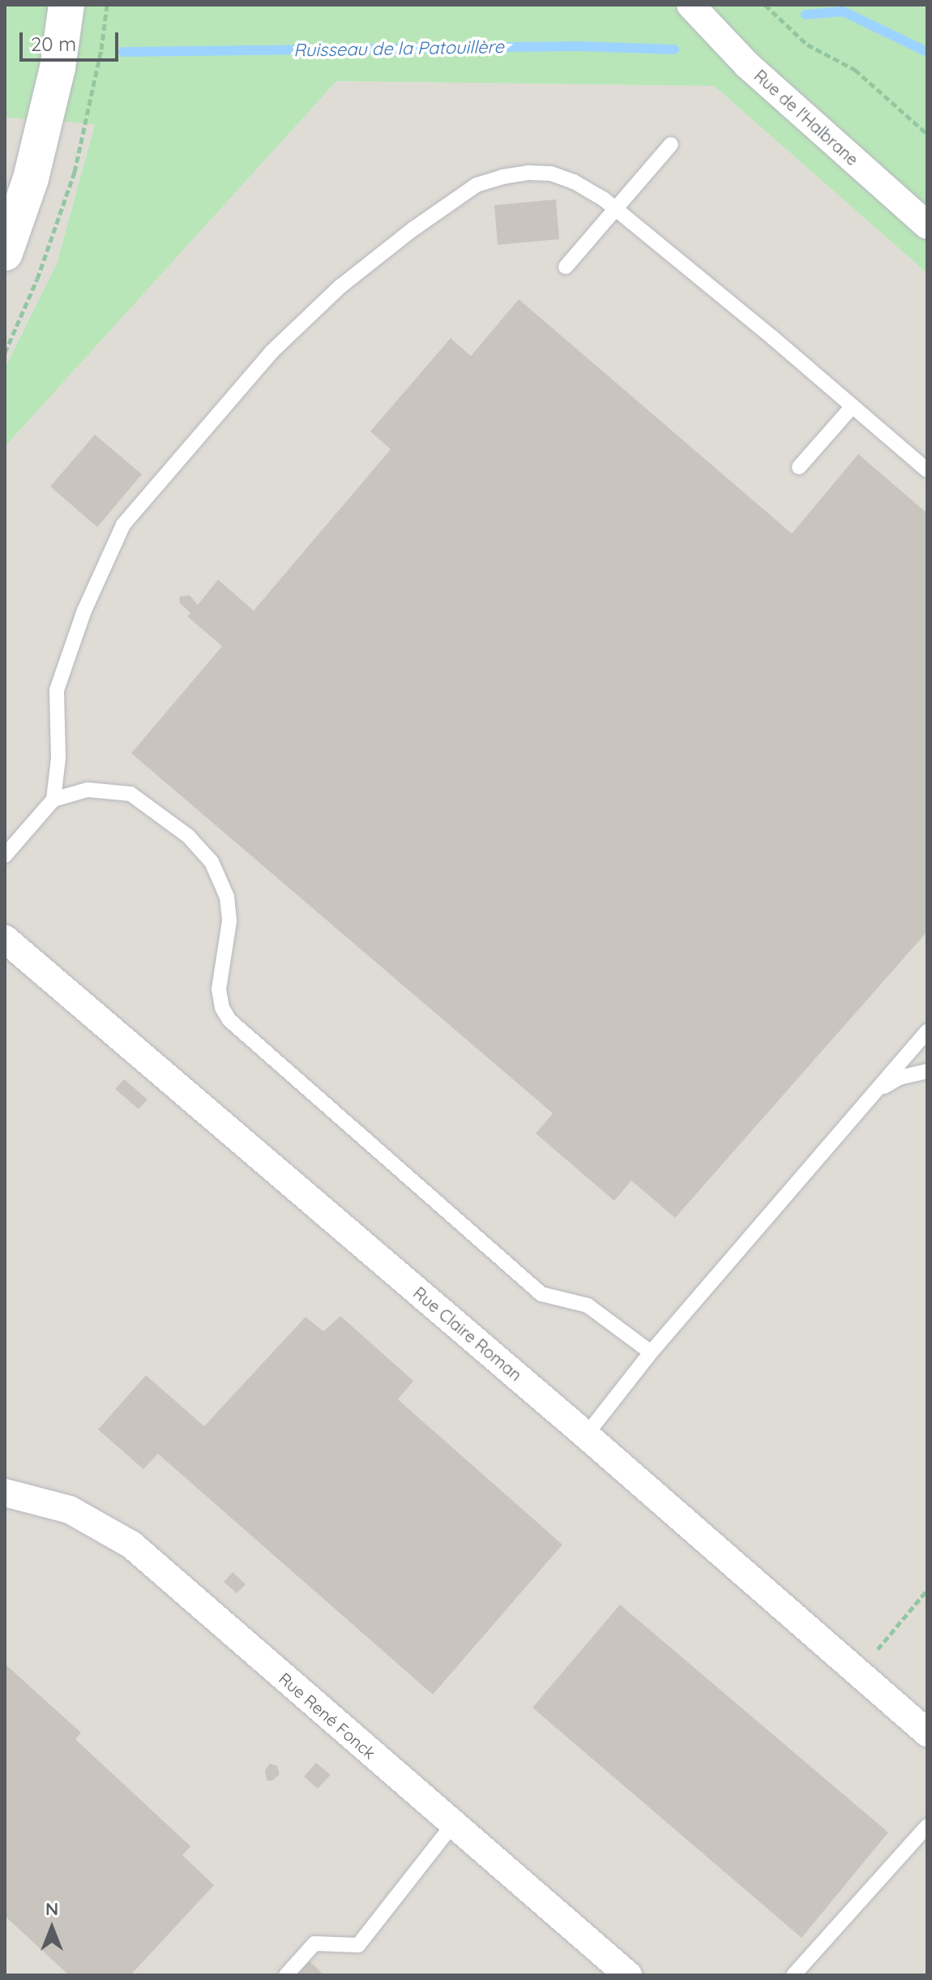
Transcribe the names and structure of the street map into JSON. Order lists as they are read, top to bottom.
{
  "streets": {
    "street": ["Rue de l'Halbrane", "Rue Claire Roman", "Rue René Fonck"]
  },
  "water": ["Ruisseau de la Patouillère"],
  "scale_bar": "20 m",
  "north": "top"
}
